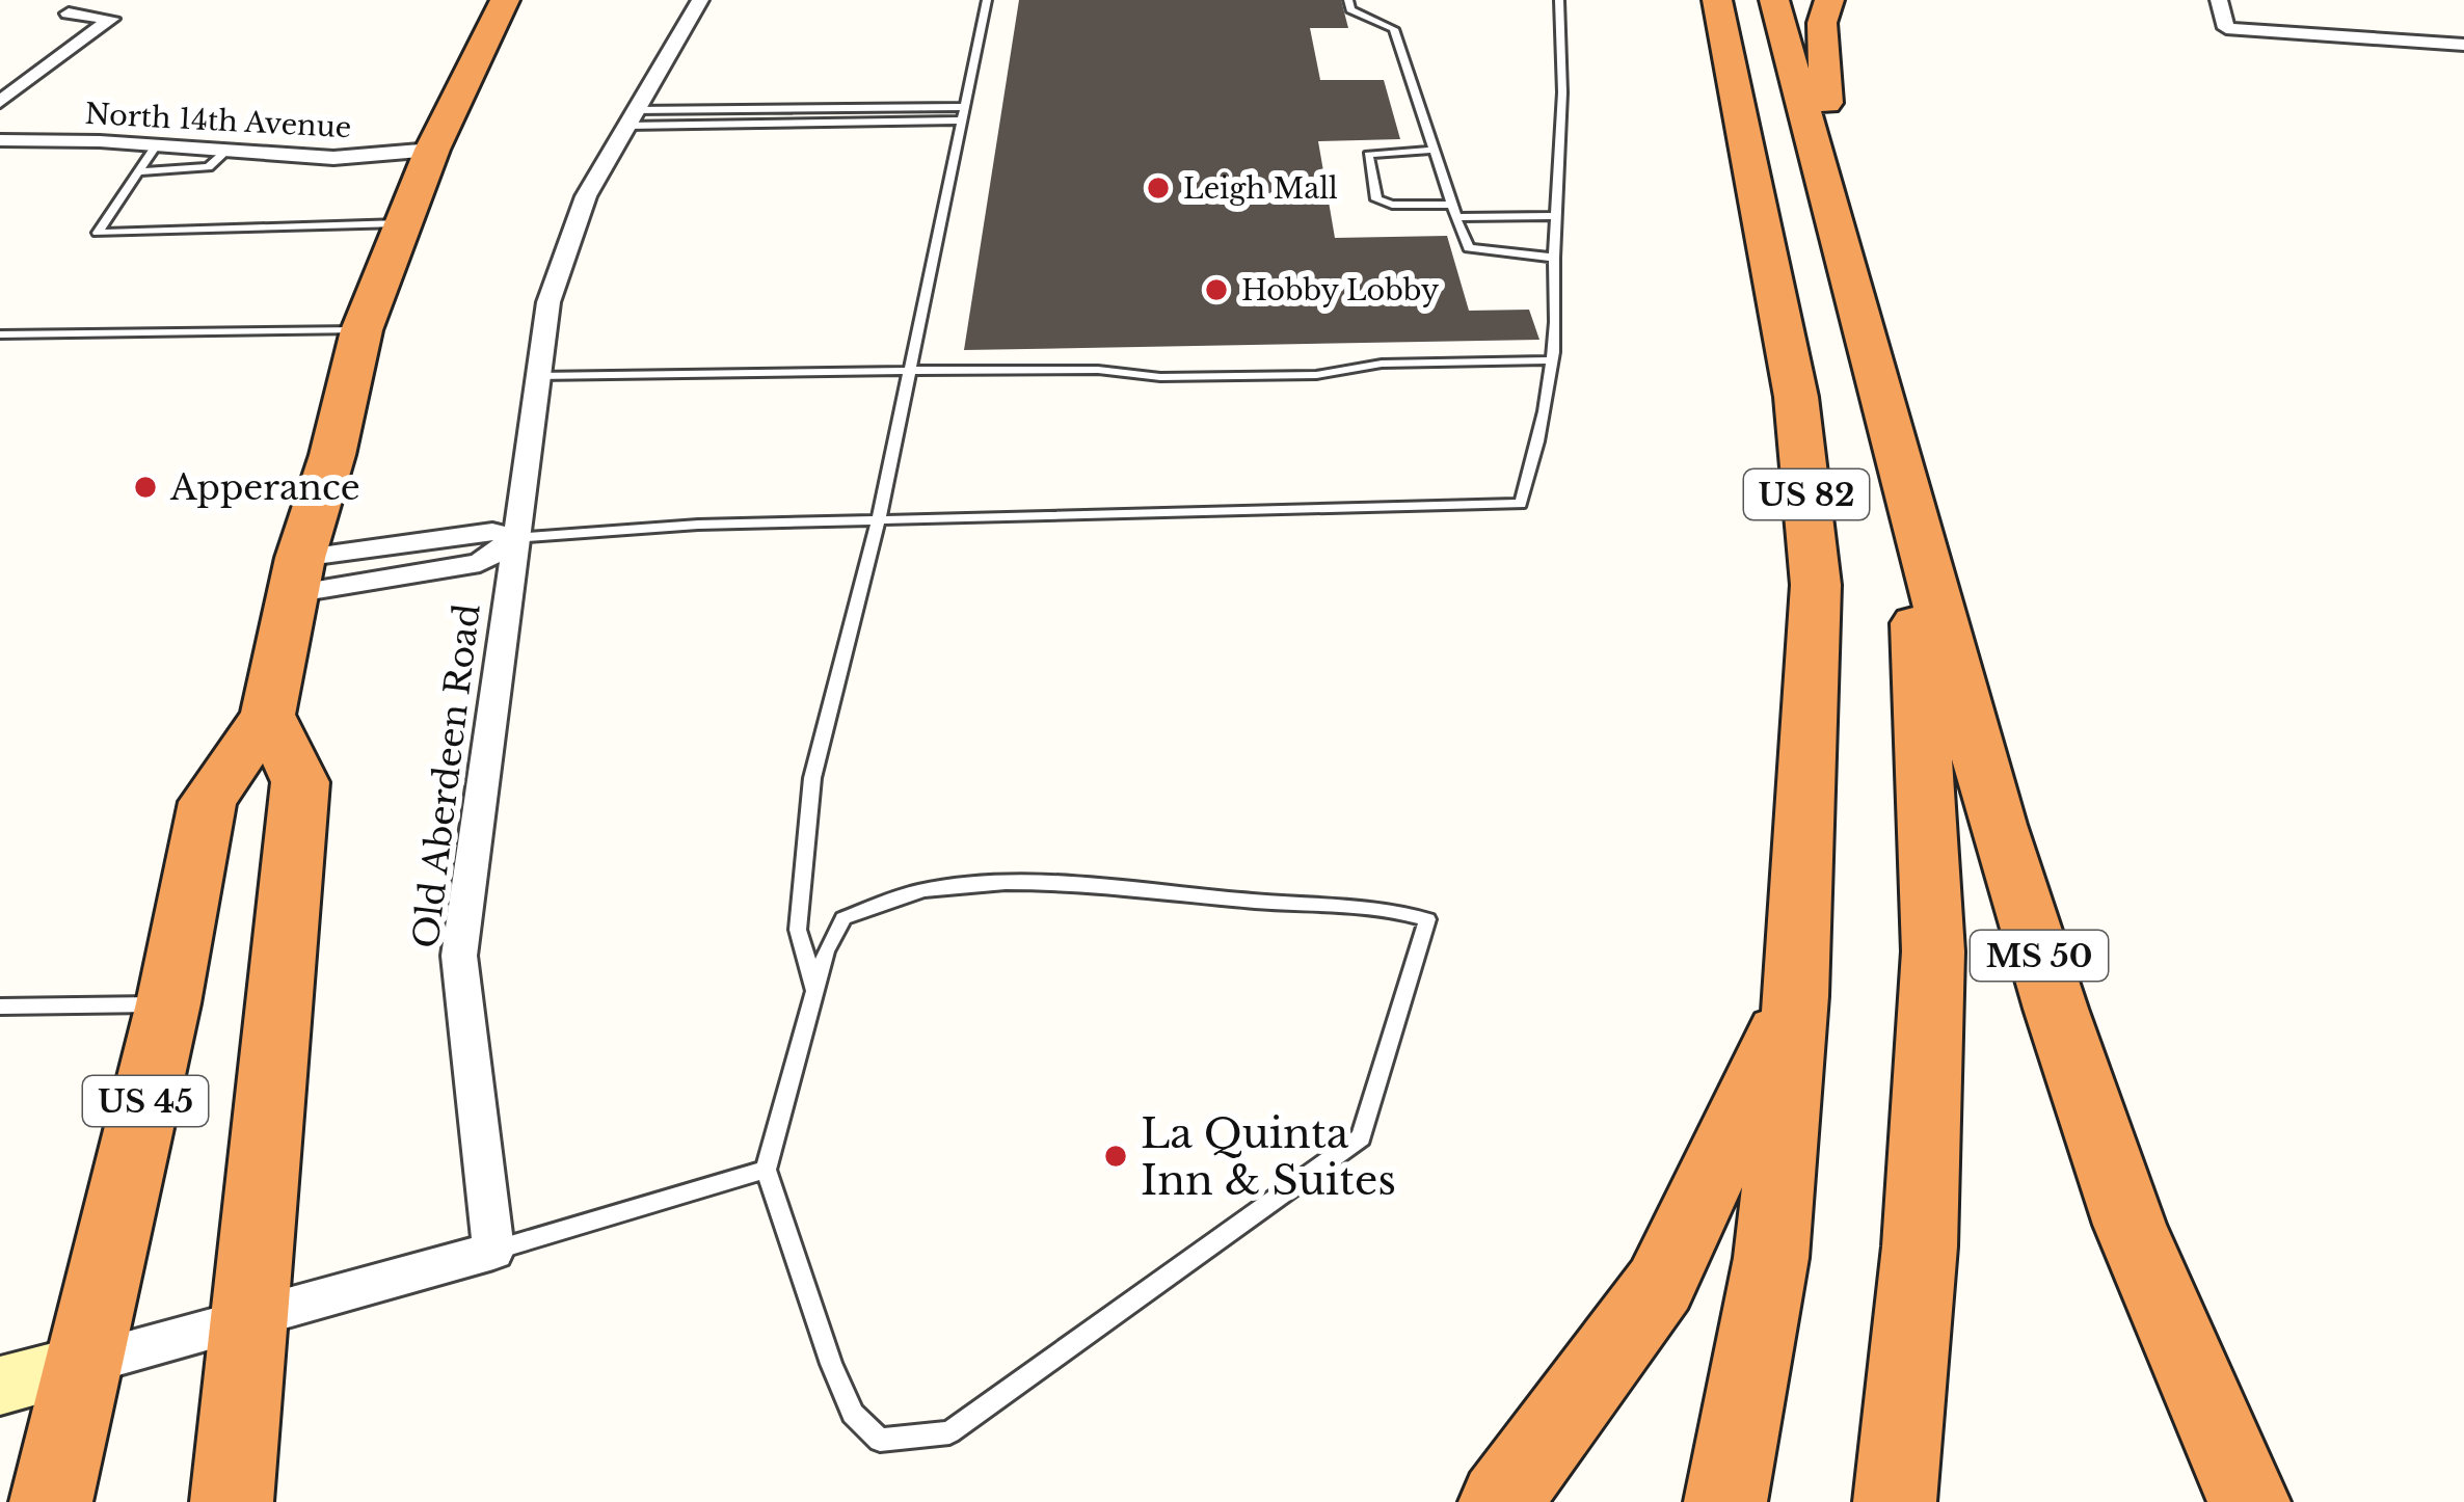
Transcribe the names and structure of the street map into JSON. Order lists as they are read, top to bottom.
{
  "streets": {
    "highway": ["US 82", "MS 50", "US 45"],
    "street": ["North 14th Avenue", "Old Aberdeen Road"]
  },
  "crossings": [
    ["North 14th Avenue", "US 45"],
    ["US 82", "MS 50"]
  ],
  "places": [
    "Leigh Mall",
    "Hobby Lobby",
    "Apperance",
    "La Quinta Inn & Suites"
  ]
}
